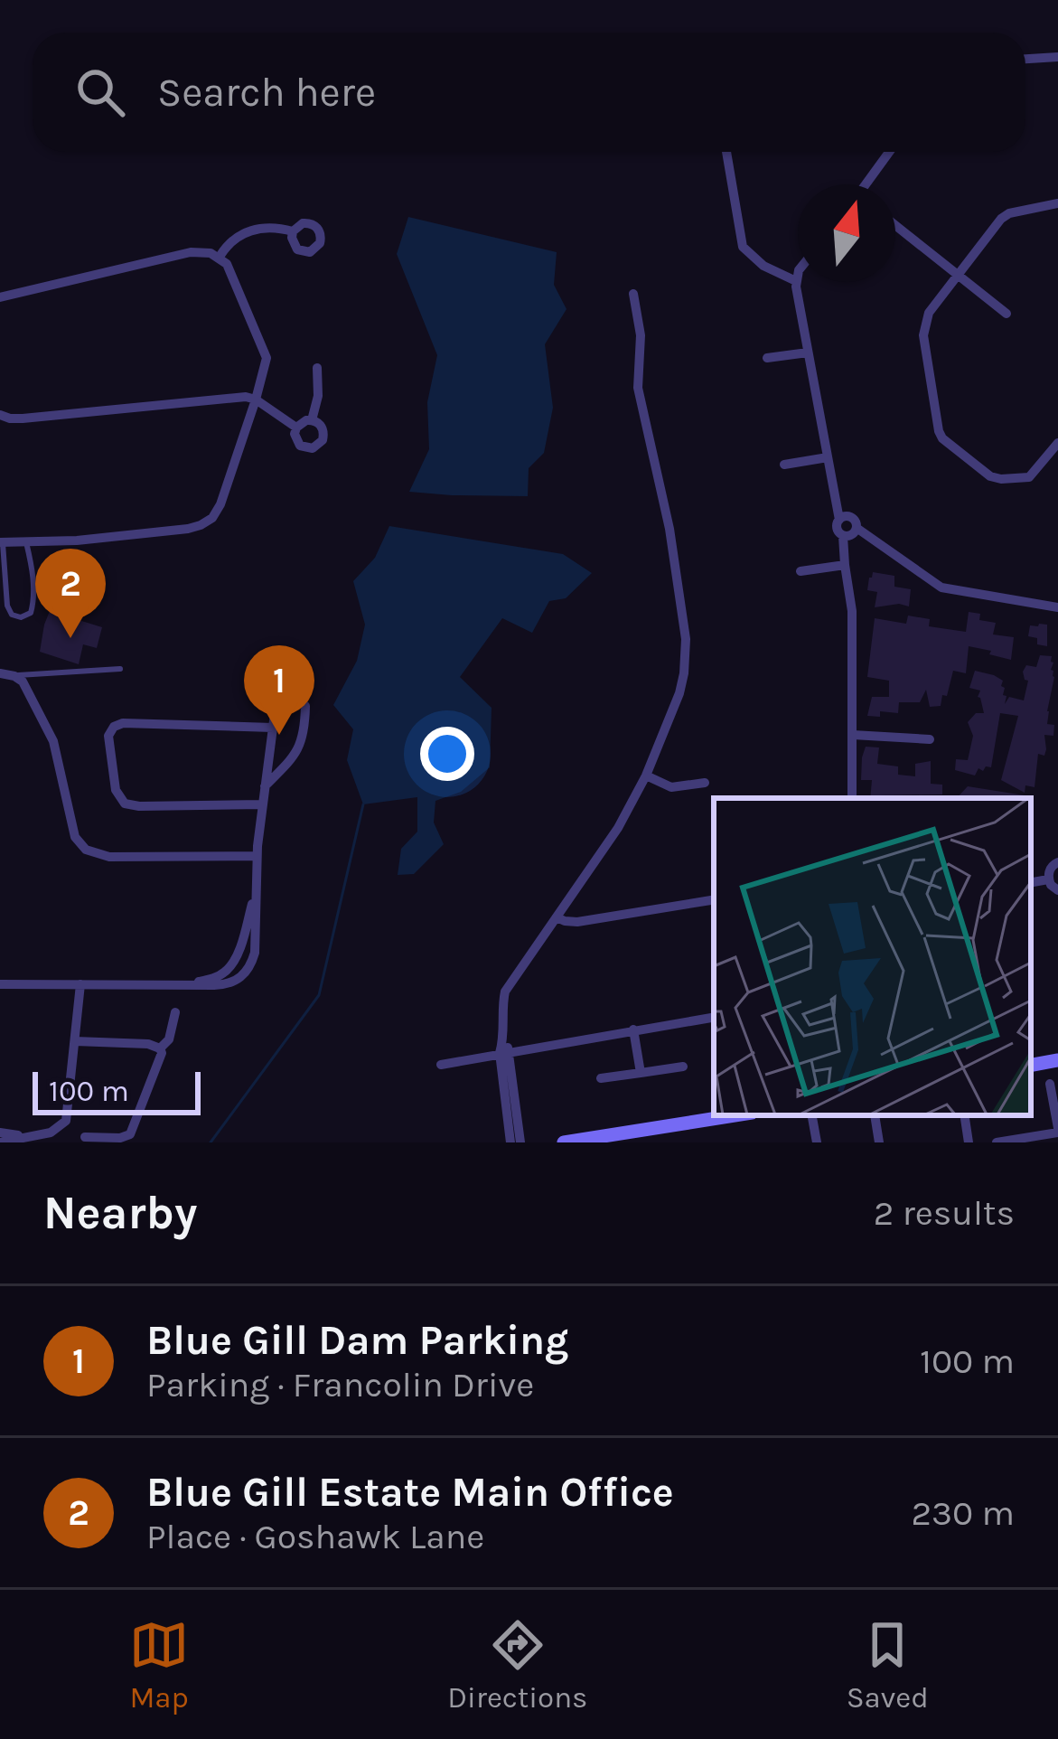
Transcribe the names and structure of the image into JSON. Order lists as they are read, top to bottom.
{
  "scale_bar": "100 m",
  "north": "top",
  "page": {
    "search": "Search here",
    "pins": ["2", "1"],
    "scale": "100 m",
    "heading": ["Nearby", "2 results"],
    "list": [
      {
        "mark": "1",
        "name": "Blue Gill Dam Parking",
        "note": "Parking · Francolin Drive",
        "value": "100 m"
      },
      {
        "mark": "2",
        "name": "Blue Gill Estate Main Office",
        "note": "Place · Goshawk Lane",
        "value": "230 m"
      }
    ],
    "nav": ["Map", "Directions", "Saved"]
  }
}
